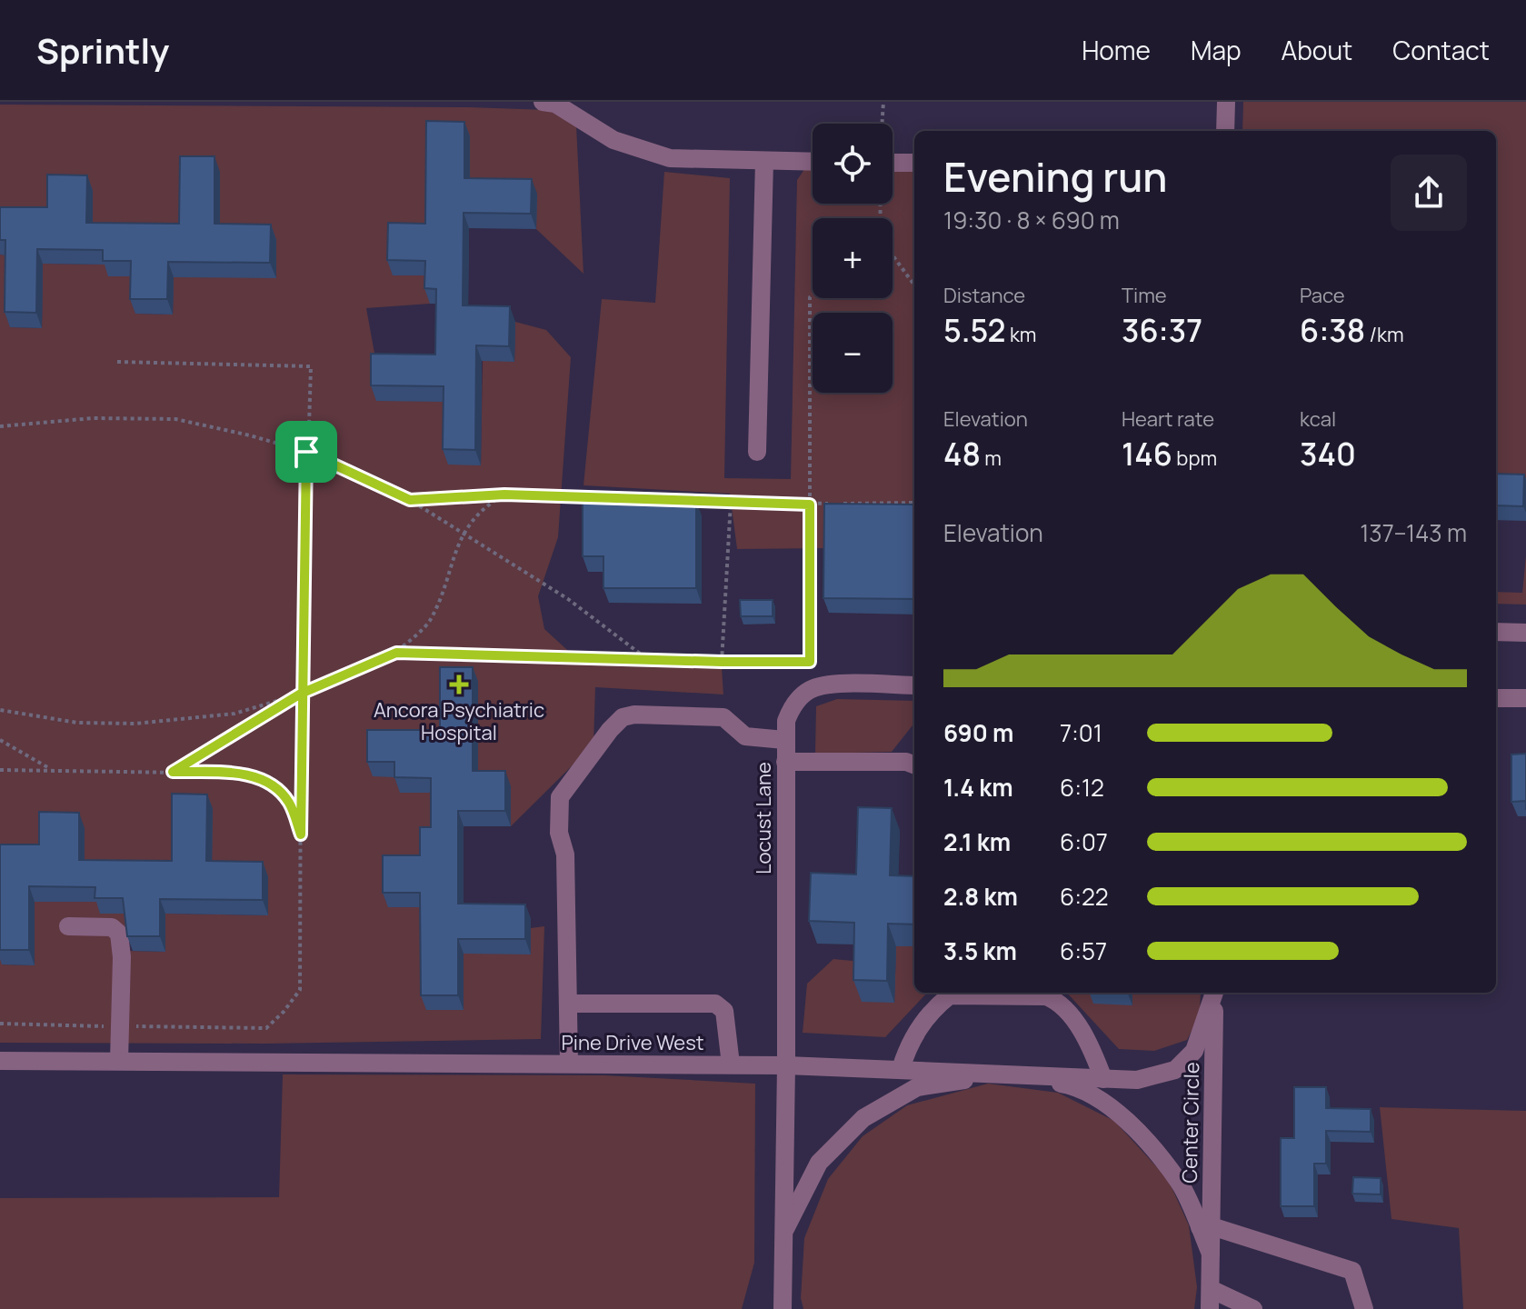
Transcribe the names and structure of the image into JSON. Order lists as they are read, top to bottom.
{
  "streets": {
    "lane": ["Locust Lane", "Pine Drive West", "Center Circle"]
  },
  "crossings": [
    ["Locust Lane", "Pine Drive West"],
    ["Locust Lane", "Center Circle"],
    ["Pine Drive West", "Center Circle"]
  ],
  "places": {
    "health": ["Ancora Psychiatric Hospital"]
  },
  "page": {
    "header": "Sprintly",
    "nav": [
      "Home",
      "Map",
      "About",
      "Contact"
    ],
    "map_buttons": ["+", "−"],
    "heading": ["Evening run", "19:30 · 8 × 690 m"],
    "stats": [
      ["Distance", "5.52 km"],
      ["Time", "36:37"],
      ["Pace", "6:38 /km"],
      ["Elevation", "48 m"],
      ["Heart rate", "146 bpm"],
      ["kcal", "340"]
    ],
    "chart": ["Elevation", "137–143 m"],
    "list": [
      {
        "name": "690 m",
        "note": "7:01"
      },
      {
        "name": "1.4 km",
        "note": "6:12"
      },
      {
        "name": "2.1 km",
        "note": "6:07"
      },
      {
        "name": "2.8 km",
        "note": "6:22"
      },
      {
        "name": "3.5 km",
        "note": "6:57"
      }
    ]
  }
}
